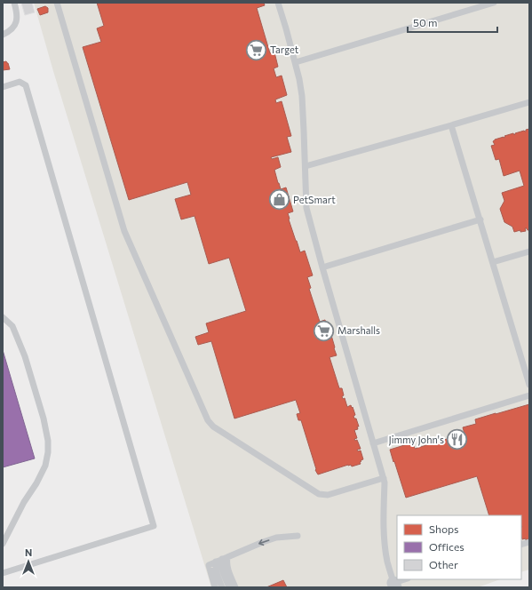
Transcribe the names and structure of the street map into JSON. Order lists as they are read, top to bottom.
{
  "places": {
    "supermarket": ["Target", "Marshalls"],
    "shop": ["PetSmart"],
    "restaurant": ["Jimmy John's"]
  },
  "legend": ["Shops", "Offices", "Other"],
  "scale_bar": "50 m",
  "north": "top"
}
